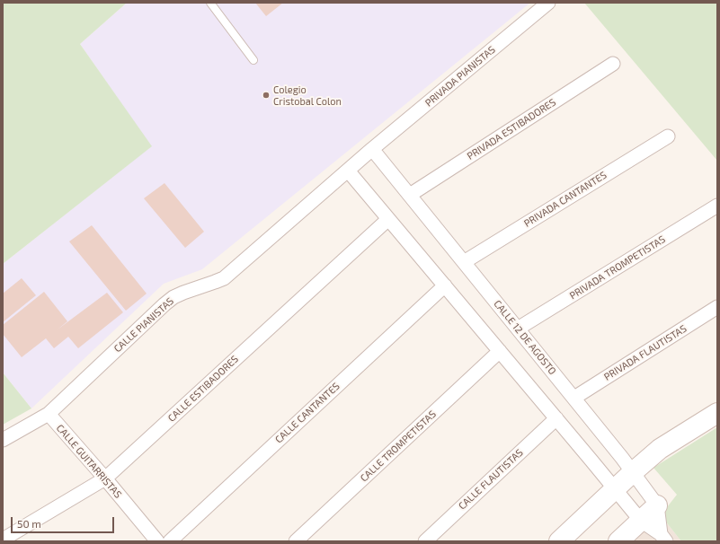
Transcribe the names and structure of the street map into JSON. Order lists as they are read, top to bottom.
{
  "streets": {
    "street": [
      "PRIVADA PIANISTAS",
      "PRIVADA ESTIBADORES",
      "PRIVADA CANTANTES",
      "PRIVADA TROMPETISTAS",
      "CALLE PIANISTAS",
      "CALLE 12 DE AGOSTO",
      "PRIVADA FLAUTISTAS",
      "CALLE ESTIBADORES",
      "CALLE CANTANTES",
      "CALLE TROMPETISTAS",
      "CALLE GUITARRISTAS",
      "CALLE FLAUTISTAS"
    ]
  },
  "crossings": [
    ["PRIVADA PIANISTAS", "CALLE PIANISTAS"],
    ["PRIVADA PIANISTAS", "CALLE 12 DE AGOSTO"],
    ["PRIVADA ESTIBADORES", "CALLE 12 DE AGOSTO"],
    ["PRIVADA CANTANTES", "CALLE 12 DE AGOSTO"],
    ["PRIVADA TROMPETISTAS", "CALLE 12 DE AGOSTO"],
    ["CALLE PIANISTAS", "CALLE 12 DE AGOSTO"],
    ["CALLE PIANISTAS", "CALLE GUITARRISTAS"],
    ["CALLE 12 DE AGOSTO", "PRIVADA FLAUTISTAS"],
    ["CALLE 12 DE AGOSTO", "CALLE ESTIBADORES"],
    ["CALLE 12 DE AGOSTO", "CALLE CANTANTES"],
    ["CALLE 12 DE AGOSTO", "CALLE TROMPETISTAS"],
    ["CALLE 12 DE AGOSTO", "CALLE FLAUTISTAS"],
    ["CALLE ESTIBADORES", "CALLE GUITARRISTAS"]
  ],
  "places": ["Colegio Cristobal Colon"],
  "scale_bar": "50 m"
}
